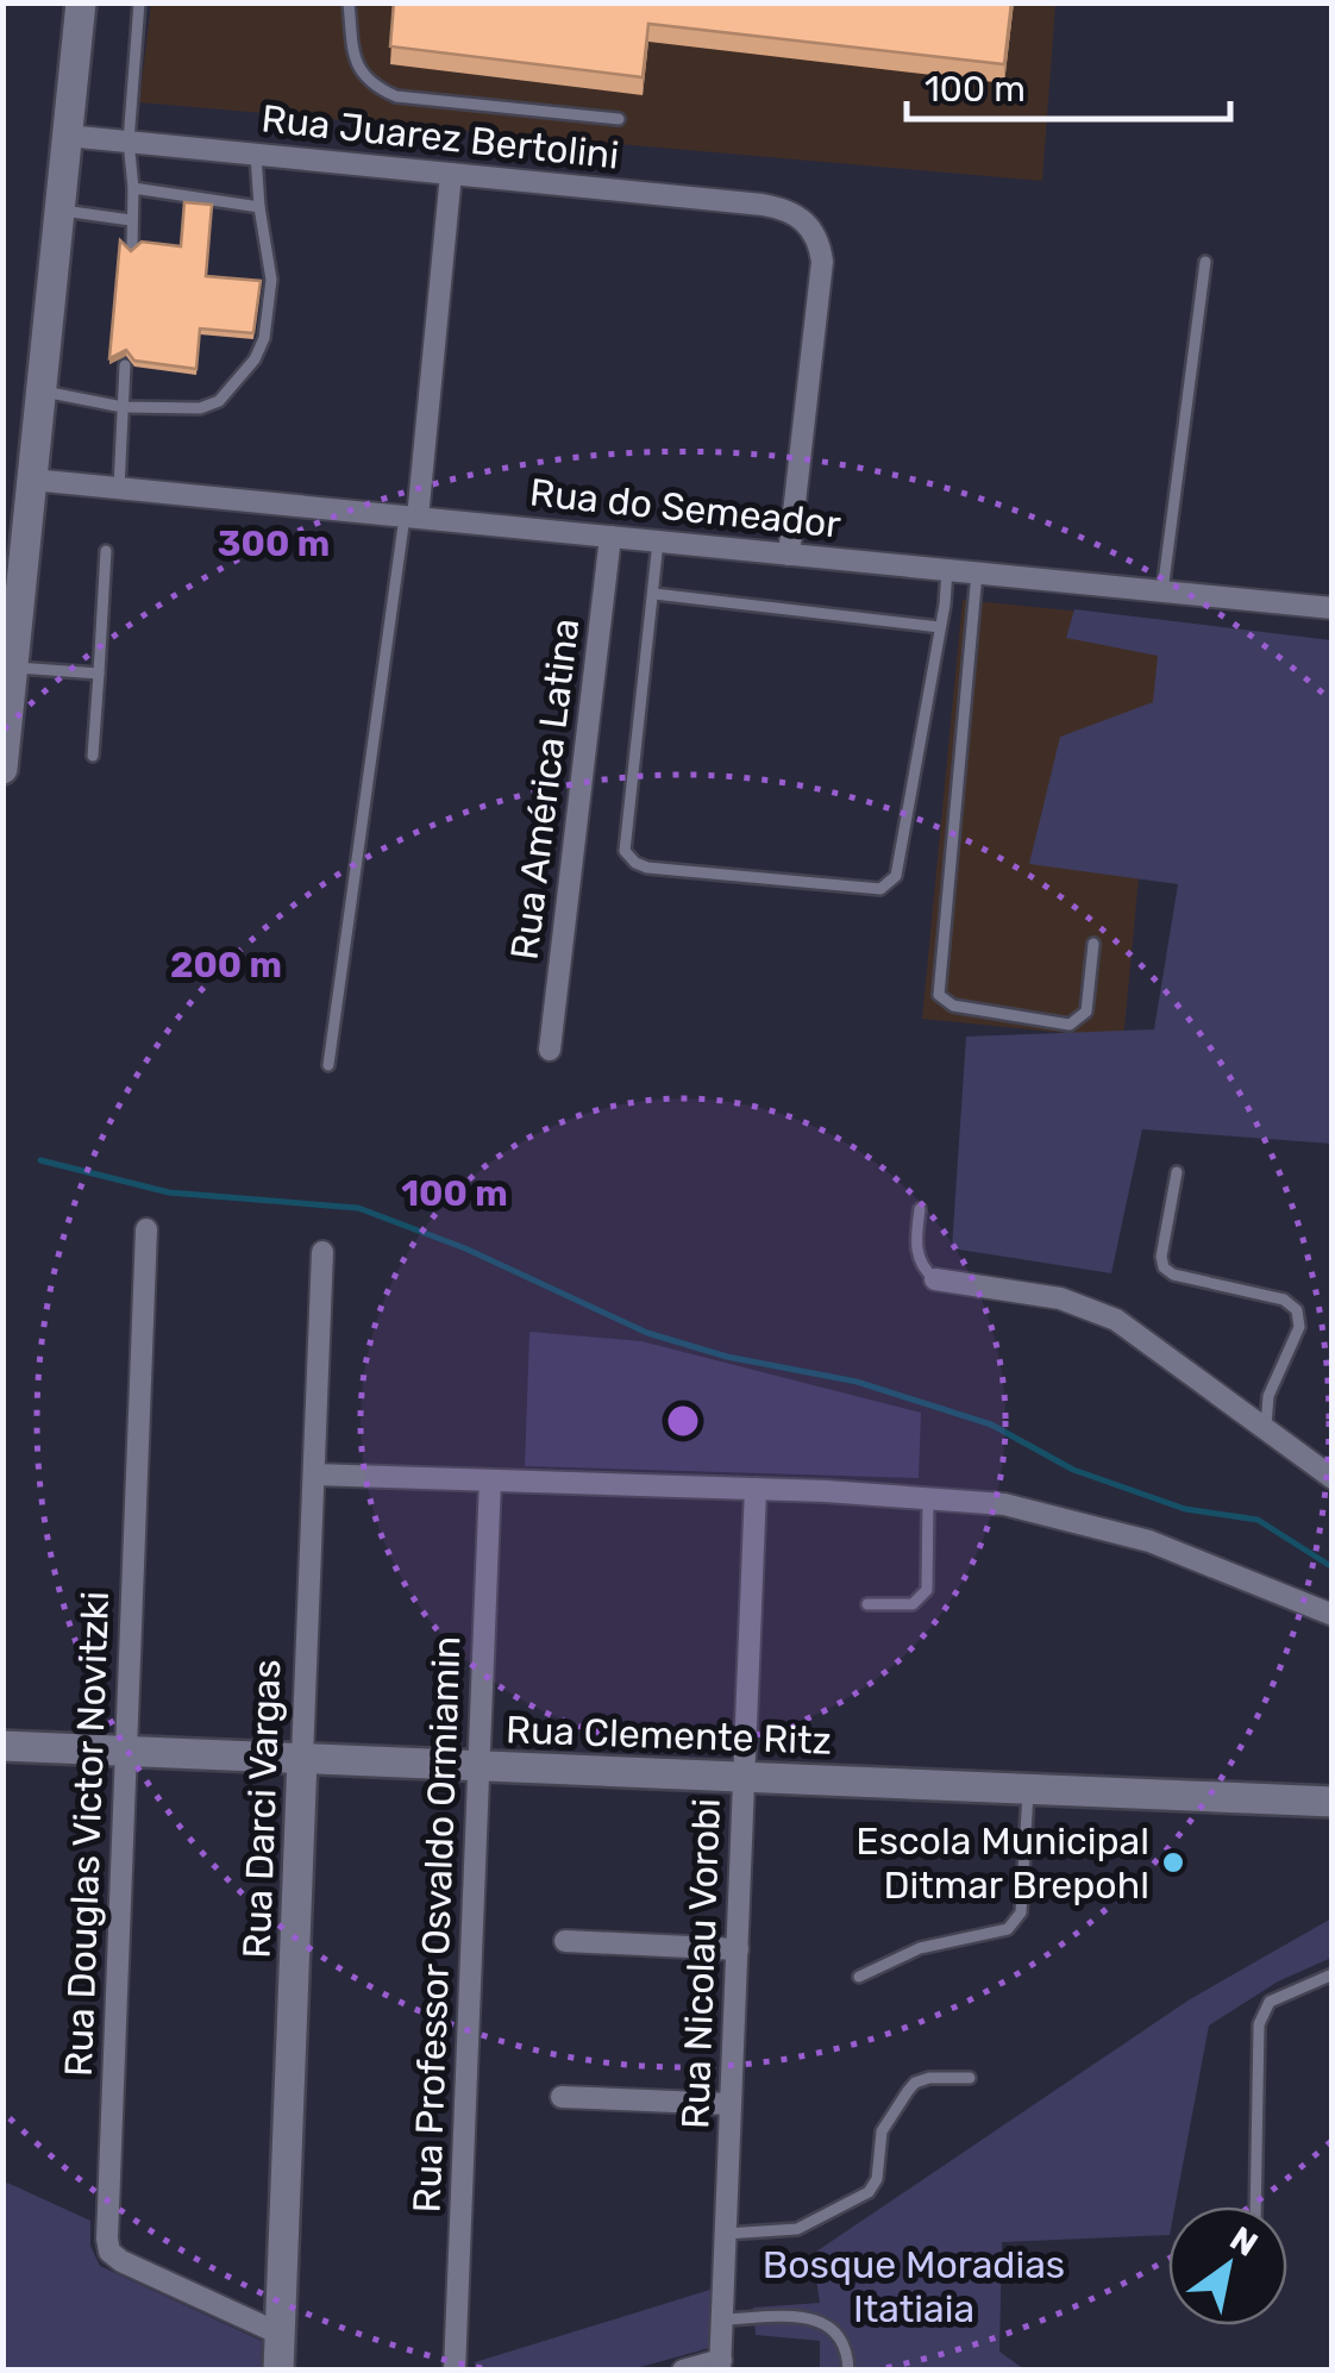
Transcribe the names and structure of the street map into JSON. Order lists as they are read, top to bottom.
{
  "streets": {
    "street": [
      "Rua Juarez Bertolini",
      "Rua do Semeador",
      "Rua América Latina",
      "Rua Clemente Ritz",
      "Rua Darci Vargas",
      "Rua Douglas Victor Novitzki",
      "Rua Professor Osvaldo Ormiamin",
      "Rua Nicolau Vorobi"
    ]
  },
  "crossings": [
    ["Rua Juarez Bertolini", "Rua do Semeador"],
    ["Rua do Semeador", "Rua América Latina"],
    ["Rua Clemente Ritz", "Rua Darci Vargas"],
    ["Rua Clemente Ritz", "Rua Douglas Victor Novitzki"],
    ["Rua Clemente Ritz", "Rua Professor Osvaldo Ormiamin"],
    ["Rua Clemente Ritz", "Rua Nicolau Vorobi"],
    ["Rua Darci Vargas", "Rua Douglas Victor Novitzki"]
  ],
  "parks": ["Bosque Moradias Itatiaia"],
  "places": ["Escola Municipal Ditmar Brepohl"],
  "scale_bar": "100 m",
  "north": "top right",
  "rings": ["300 m", "200 m", "100 m"]
}
